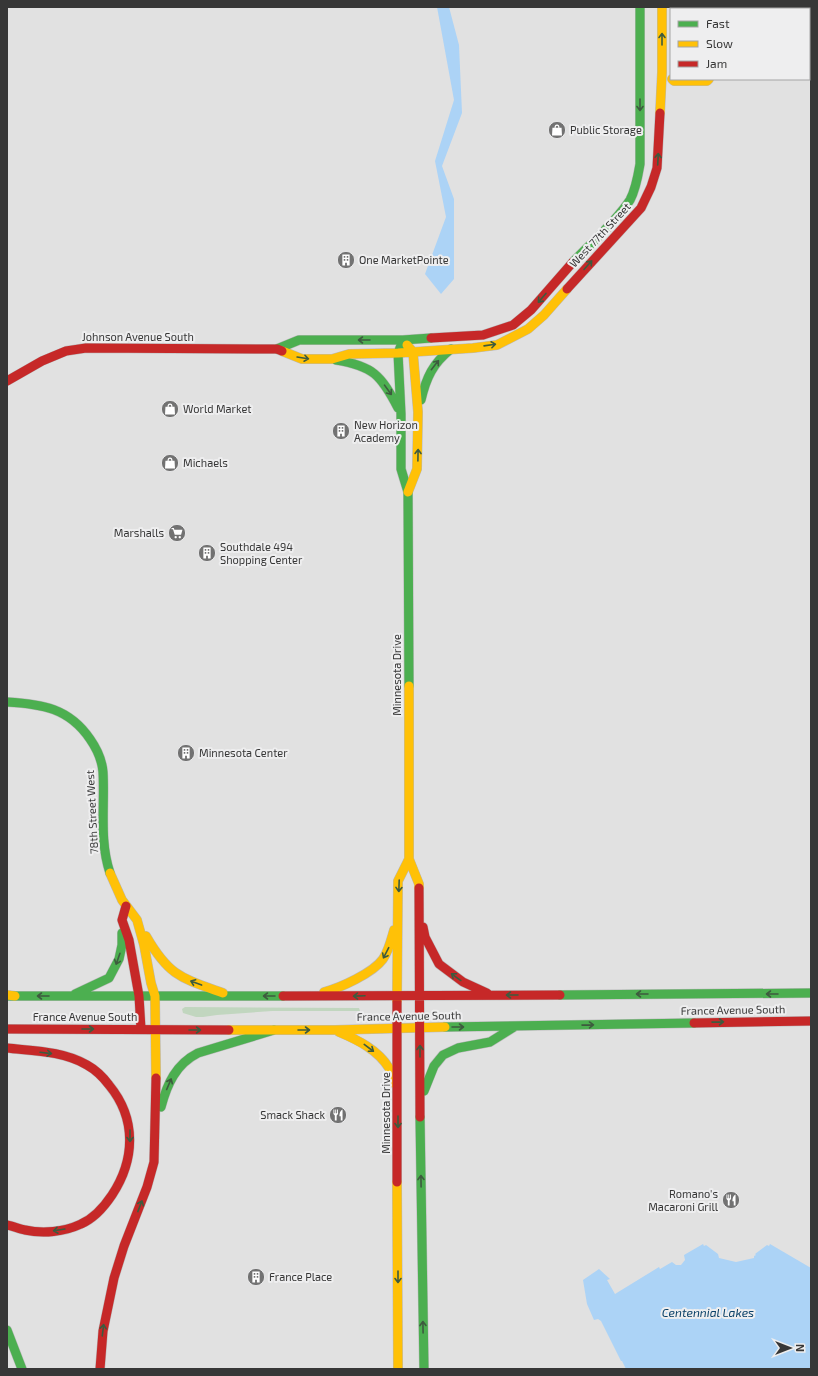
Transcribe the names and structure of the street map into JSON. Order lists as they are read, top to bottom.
{
  "streets": {
    "main road": [
      "West 77th Street",
      "Johnson Avenue South",
      "Minnesota Drive",
      "78th Street West",
      "France Avenue South"
    ]
  },
  "crossings": [
    ["West 77th Street", "Johnson Avenue South"],
    ["West 77th Street", "Minnesota Drive"],
    ["Johnson Avenue South", "Minnesota Drive"],
    ["Minnesota Drive", "France Avenue South"],
    ["78th Street West", "France Avenue South"]
  ],
  "water": ["Centennial Lakes"],
  "places": {
    "shop": ["Public Storage", "World Market", "Michaels"],
    "building": [
      "One MarketPointe",
      "New Horizon Academy",
      "Southdale 494 Shopping Center",
      "Minnesota Center",
      "France Place"
    ],
    "supermarket": ["Marshalls"],
    "restaurant": ["Smack Shack", "Romano's Macaroni Grill"]
  },
  "legend": ["Fast", "Slow", "Jam"],
  "north": "right"
}
